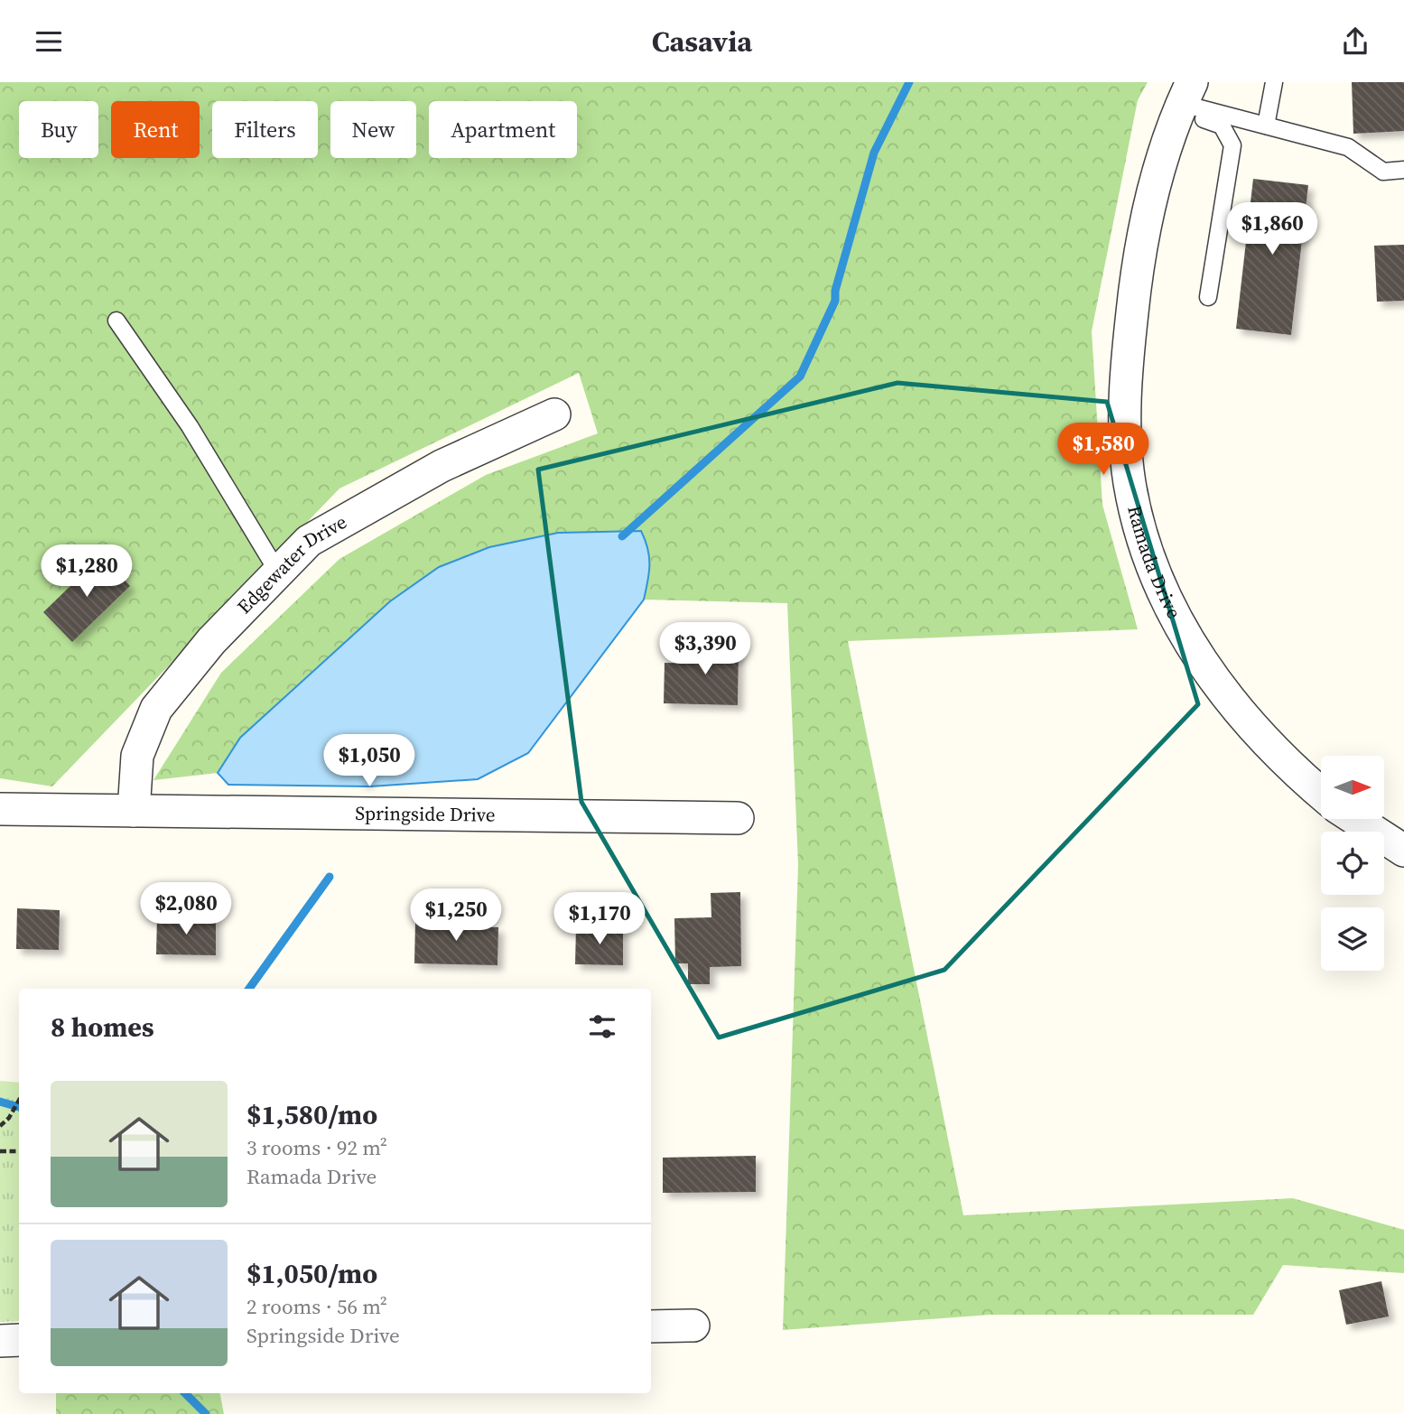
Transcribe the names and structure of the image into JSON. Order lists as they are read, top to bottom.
{
  "streets": {
    "street": ["Ramada Drive", "Edgewater Drive", "Springside Drive"]
  },
  "crossings": [
    ["Edgewater Drive", "Springside Drive"]
  ],
  "north": "right",
  "page": {
    "header": "Casavia",
    "chip": [
      "Buy",
      "Rent",
      "Filters",
      "New",
      "Apartment"
    ],
    "price": [
      "$1,860",
      "$1,580",
      "$1,280",
      "$3,390",
      "$1,050",
      "$2,080",
      "$1,250",
      "$1,170"
    ],
    "heading": "8 homes",
    "list": [
      {
        "name": "$1,580/mo",
        "note": "3 rooms · 92 m² · Ramada Drive"
      },
      {
        "name": "$1,050/mo",
        "note": "2 rooms · 56 m² · Springside Drive"
      }
    ]
  }
}
